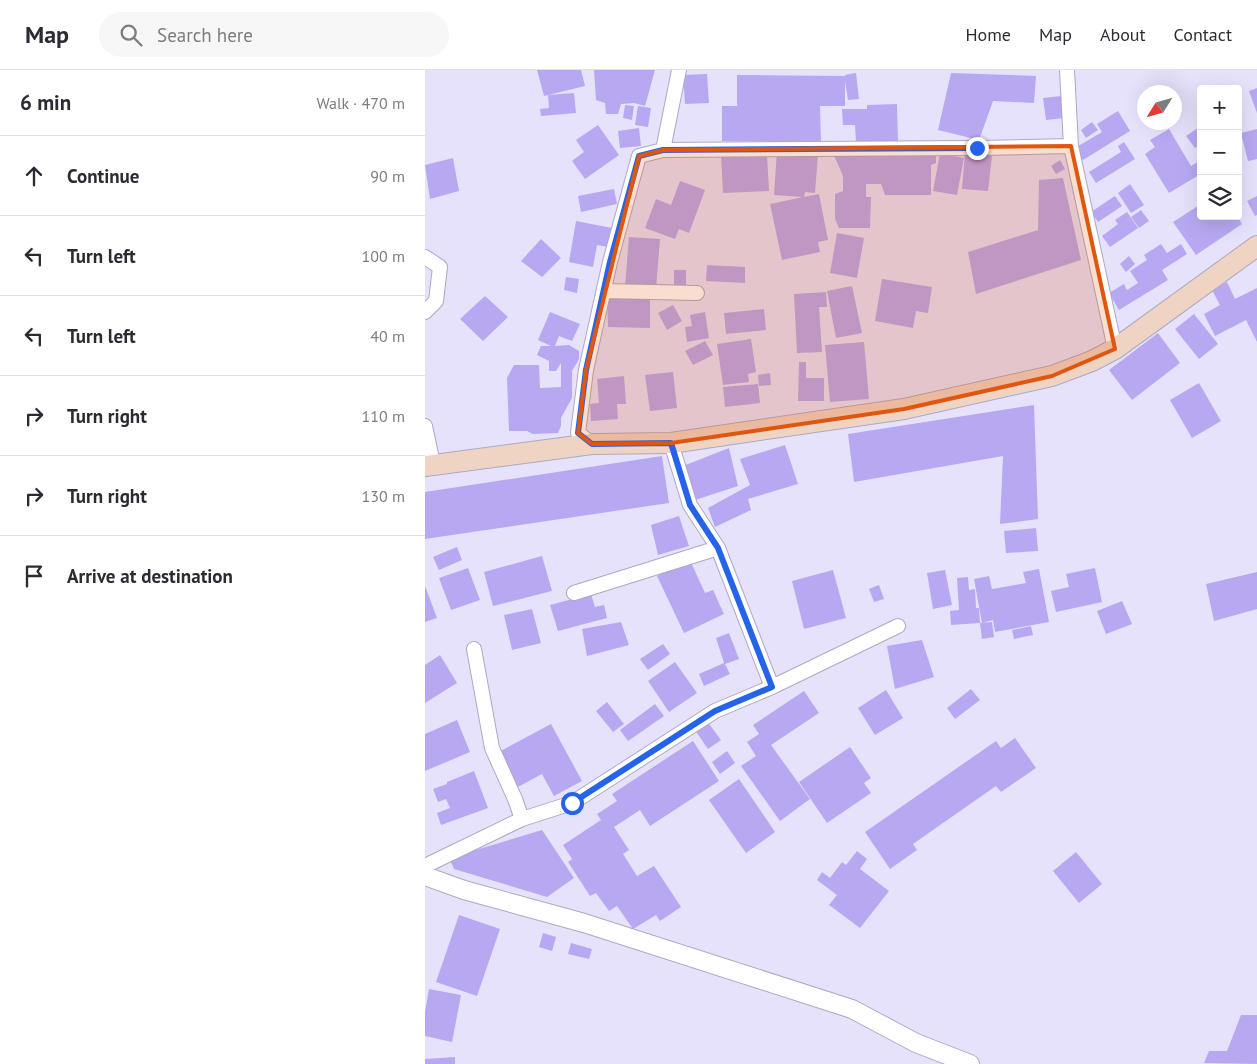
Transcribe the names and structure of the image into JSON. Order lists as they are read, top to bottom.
{
  "north": "bottom left",
  "page": {
    "header": "Map",
    "search": "Search here",
    "nav": [
      "Home",
      "Map",
      "About",
      "Contact"
    ],
    "heading": ["6 min", "Walk · 470 m"],
    "map_buttons": ["+", "−"],
    "list": [
      ["Continue", "90 m"],
      ["Turn left", "100 m"],
      ["Turn left", "40 m"],
      ["Turn right", "110 m"],
      ["Turn right", "130 m"],
      "Arrive at destination"
    ]
  }
}
